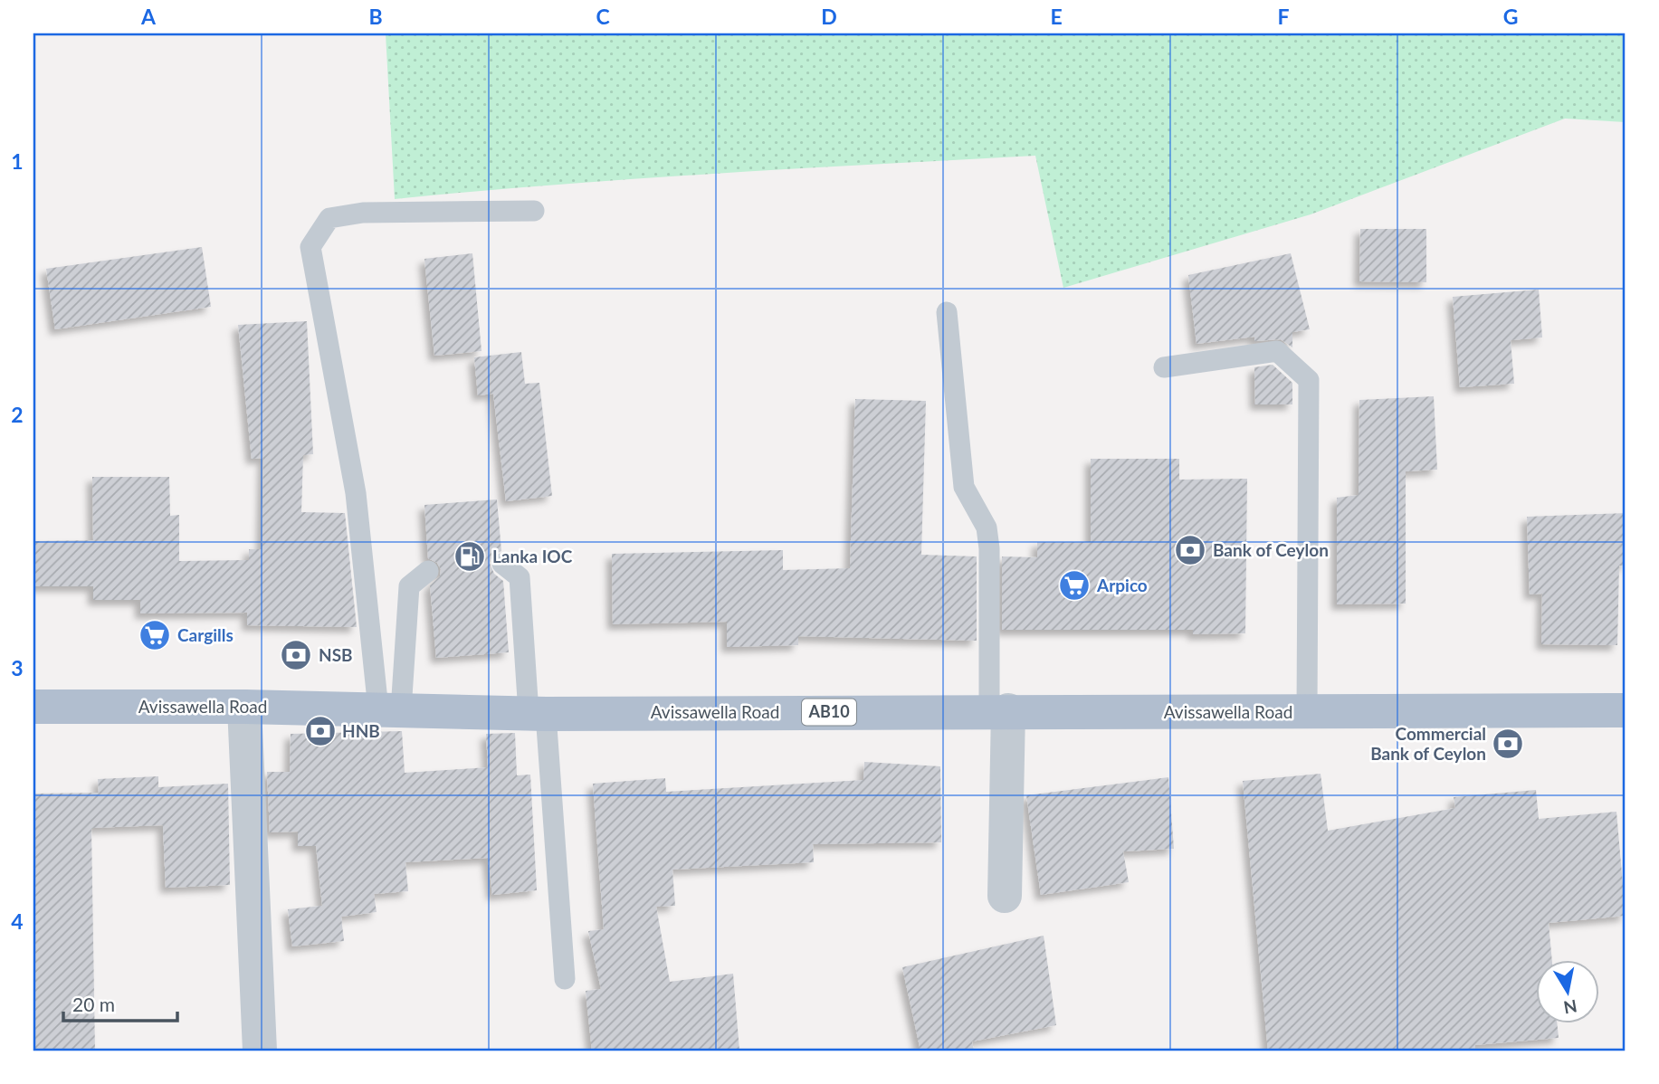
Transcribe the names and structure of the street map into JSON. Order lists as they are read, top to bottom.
{
  "streets": {
    "main road": ["Avissawella Road", "AB10"]
  },
  "places": {
    "bank": [
      "Bank of Ceylon",
      "NSB",
      "HNB",
      "Commercial Bank of Ceylon"
    ],
    "fuel station": ["Lanka IOC"],
    "supermarket": ["Arpico", "Cargills"]
  },
  "scale_bar": "20 m",
  "north": "bottom",
  "grid": {
    "columns": [
      "A",
      "B",
      "C",
      "D",
      "E",
      "F",
      "G"
    ],
    "rows": [
      "1",
      "2",
      "3",
      "4"
    ]
  }
}
